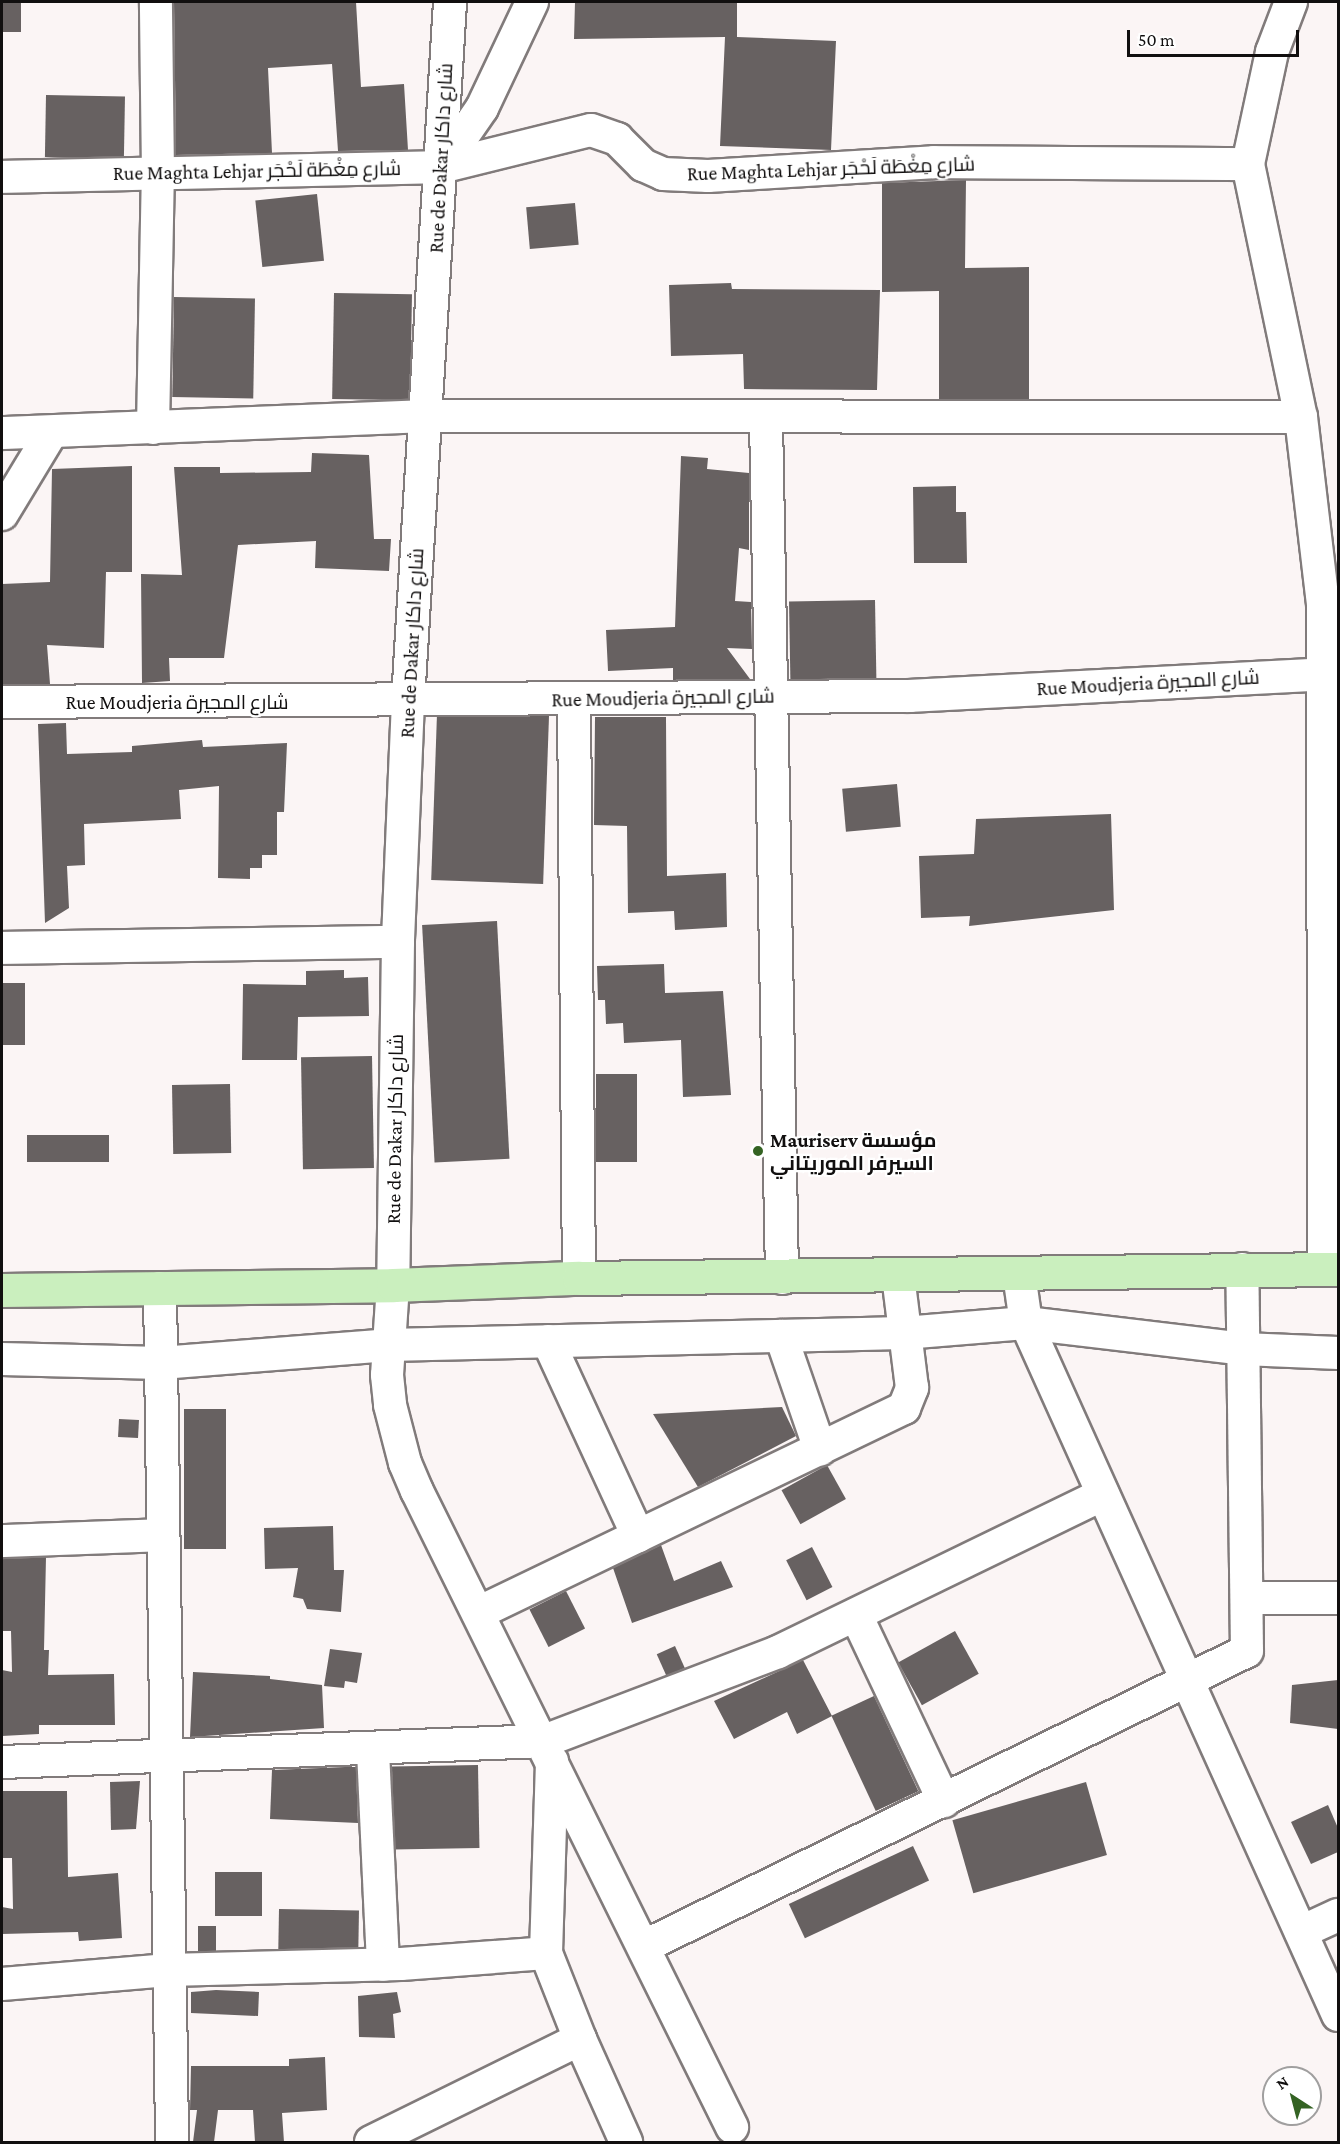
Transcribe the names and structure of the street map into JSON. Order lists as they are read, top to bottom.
{
  "streets": {
    "street": ["Rue de Dakar شارع داكار", "Rue Maghta Lehjar شارع مِغْطَة لَحْجَر", "Rue Moudjeria شارع المجيرة"]
  },
  "crossings": [
    ["Rue de Dakar شارع داكار", "Rue Maghta Lehjar شارع مِغْطَة لَحْجَر"],
    ["Rue de Dakar شارع داكار", "Rue Moudjeria شارع المجيرة"]
  ],
  "places": ["Mauriserv مؤسسة السيرفر الموريتاني"],
  "scale_bar": "50 m",
  "north": "top left"
}
